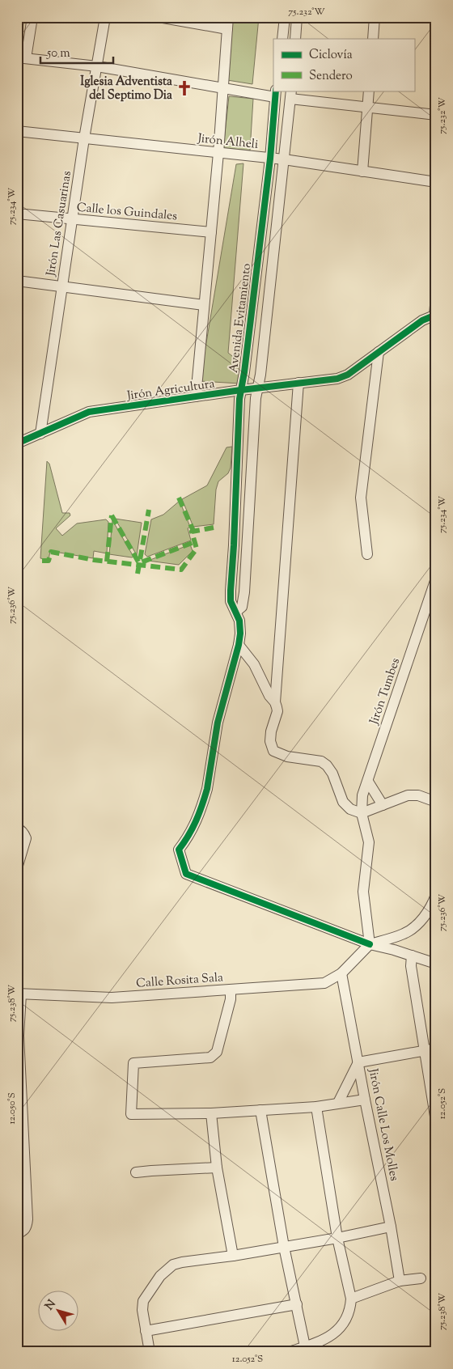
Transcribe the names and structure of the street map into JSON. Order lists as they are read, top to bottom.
{
  "streets": {
    "street": [
      "Jirón Alheli",
      "Calle los Guindales",
      "Jirón Las Casuarinas",
      "Avenida Evitamiento",
      "Jirón Agricultura",
      "Jirón Tumbes",
      "Calle Rosita Sala",
      "Jirón Calle Los Molles"
    ]
  },
  "crossings": [
    ["Jirón Alheli", "Jirón Las Casuarinas"],
    ["Jirón Alheli", "Avenida Evitamiento"],
    ["Calle los Guindales", "Jirón Las Casuarinas"],
    ["Jirón Las Casuarinas", "Jirón Agricultura"],
    ["Avenida Evitamiento", "Jirón Agricultura"],
    ["Avenida Evitamiento", "Calle Rosita Sala"],
    ["Calle Rosita Sala", "Jirón Calle Los Molles"]
  ],
  "places": {
    "church": ["Iglesia Adventista del Septimo Dia"]
  },
  "legend": ["Ciclovía", "Sendero"],
  "scale_bar": "50 m",
  "north": "top left",
  "coordinates": [
    "75.232°W",
    "75.234°W",
    "75.236°W",
    "75.238°W",
    "12.052°S",
    "12.050°S"
  ]
}
